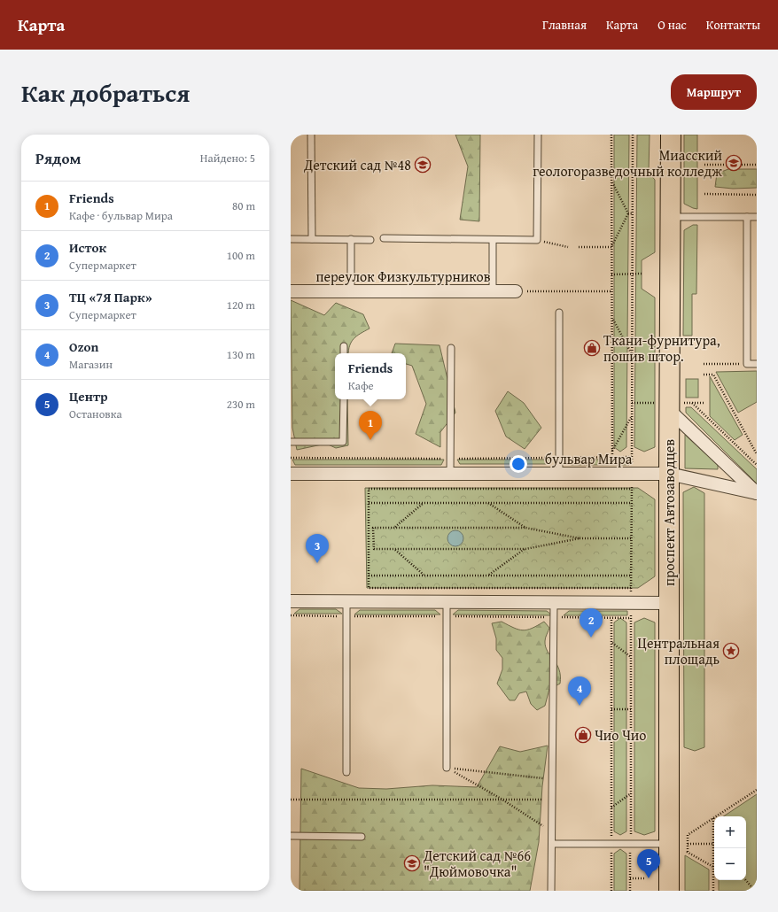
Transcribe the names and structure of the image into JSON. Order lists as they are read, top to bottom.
{
  "streets": {
    "main road": ["проспект Автозаводцев"],
    "street": ["переулок Физкультурников", "бульвар Мира"]
  },
  "crossings": [
    ["бульвар Мира", "проспект Автозаводцев"]
  ],
  "places": {
    "school or university": ["Миасский геологоразведочный колледж", "Детский сад №48", "Детский сад №66 \"Дюймовочка\""],
    "shop": ["Ткани-фурнитура, пошив штор.", "Чио Чио"],
    "place": ["Центральная площадь"]
  },
  "page": {
    "header": "Карта",
    "nav": [
      "Главная",
      "Карта",
      "О нас",
      "Контакты"
    ],
    "title": "Как добраться",
    "buttons": "Маршрут",
    "heading": ["Рядом", "Найдено: 5"],
    "list": [
      {
        "mark": "1",
        "name": "Friends",
        "note": "Кафе · бульвар Мира",
        "value": "80 m"
      },
      {
        "mark": "2",
        "name": "Исток",
        "note": "Супермаркет",
        "value": "100 m"
      },
      {
        "mark": "3",
        "name": "ТЦ «7Я Парк»",
        "note": "Супермаркет",
        "value": "120 m"
      },
      {
        "mark": "4",
        "name": "Ozon",
        "note": "Магазин",
        "value": "130 m"
      },
      {
        "mark": "5",
        "name": "Центр",
        "note": "Остановка",
        "value": "230 m"
      }
    ],
    "popup": ["Friends", "Кафе"],
    "pins": [
      "1",
      "3",
      "2",
      "4",
      "5"
    ],
    "map_buttons": ["+", "−"]
  }
}
